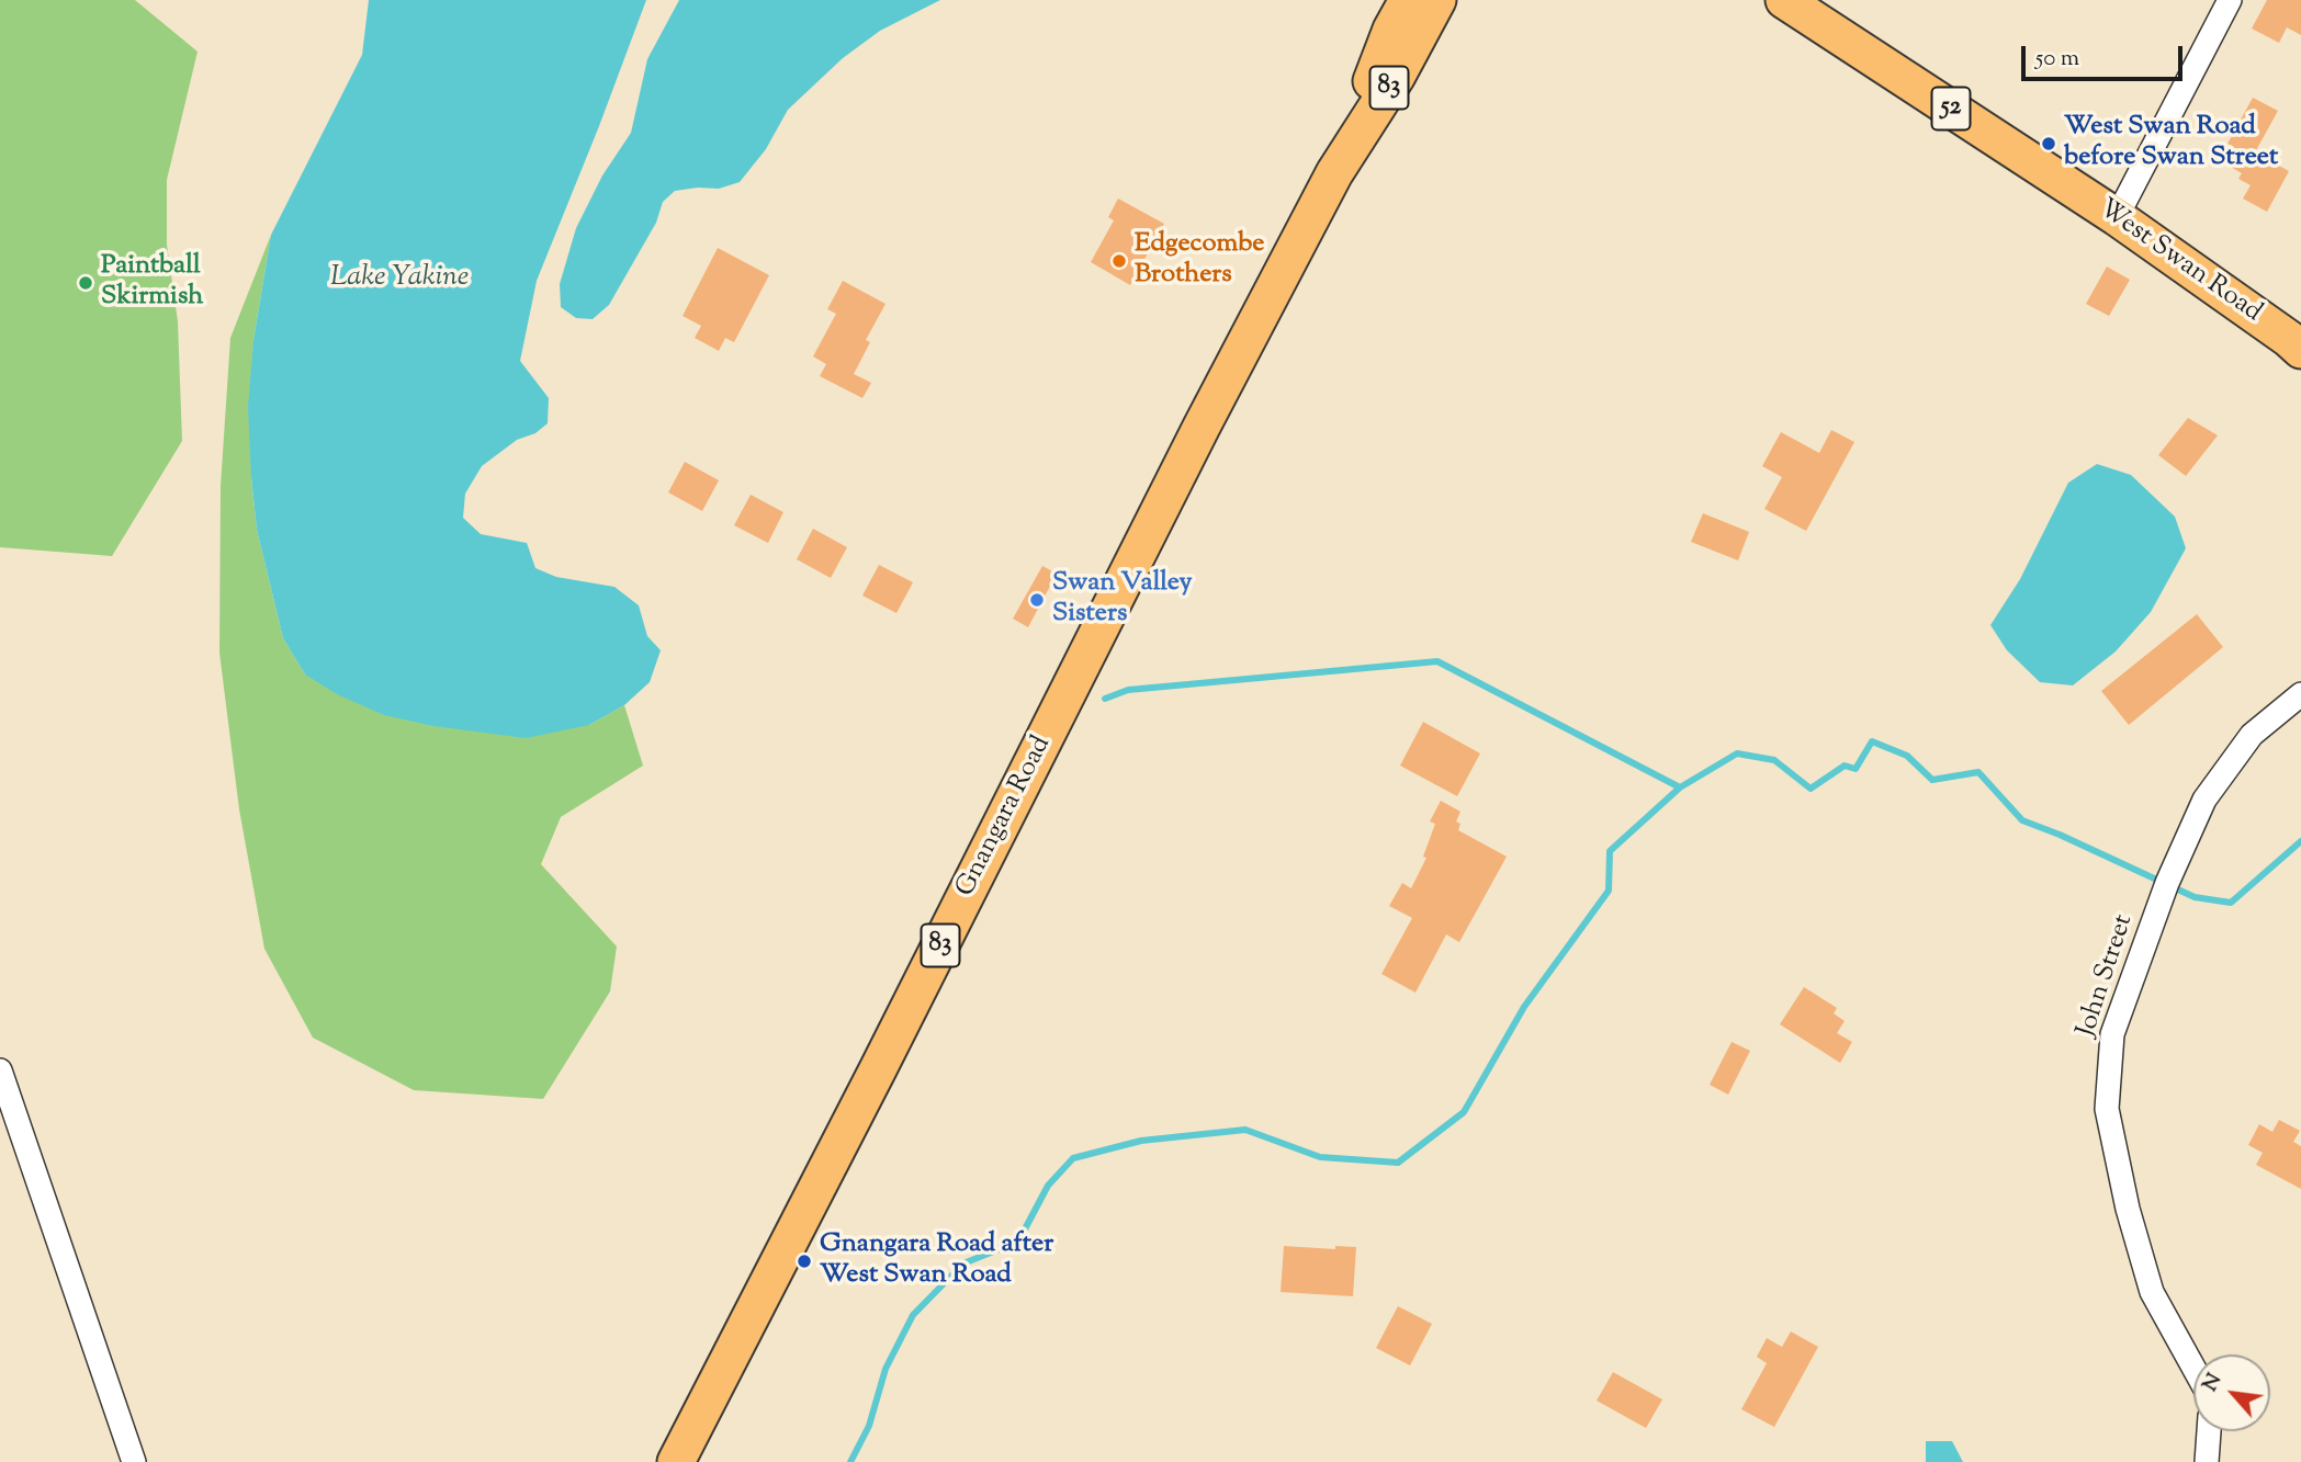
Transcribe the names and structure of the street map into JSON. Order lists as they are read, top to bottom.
{
  "streets": {
    "main road": [
      "83",
      "52",
      "West Swan Road",
      "Gnangara Road"
    ],
    "street": ["John Street"]
  },
  "water": ["Lake Yakine"],
  "places": [
    "West Swan Road before Swan Street",
    "Edgecombe Brothers",
    "Paintball Skirmish",
    "Swan Valley Sisters",
    "Gnangara Road after West Swan Road"
  ],
  "scale_bar": "50 m",
  "north": "top left"
}
